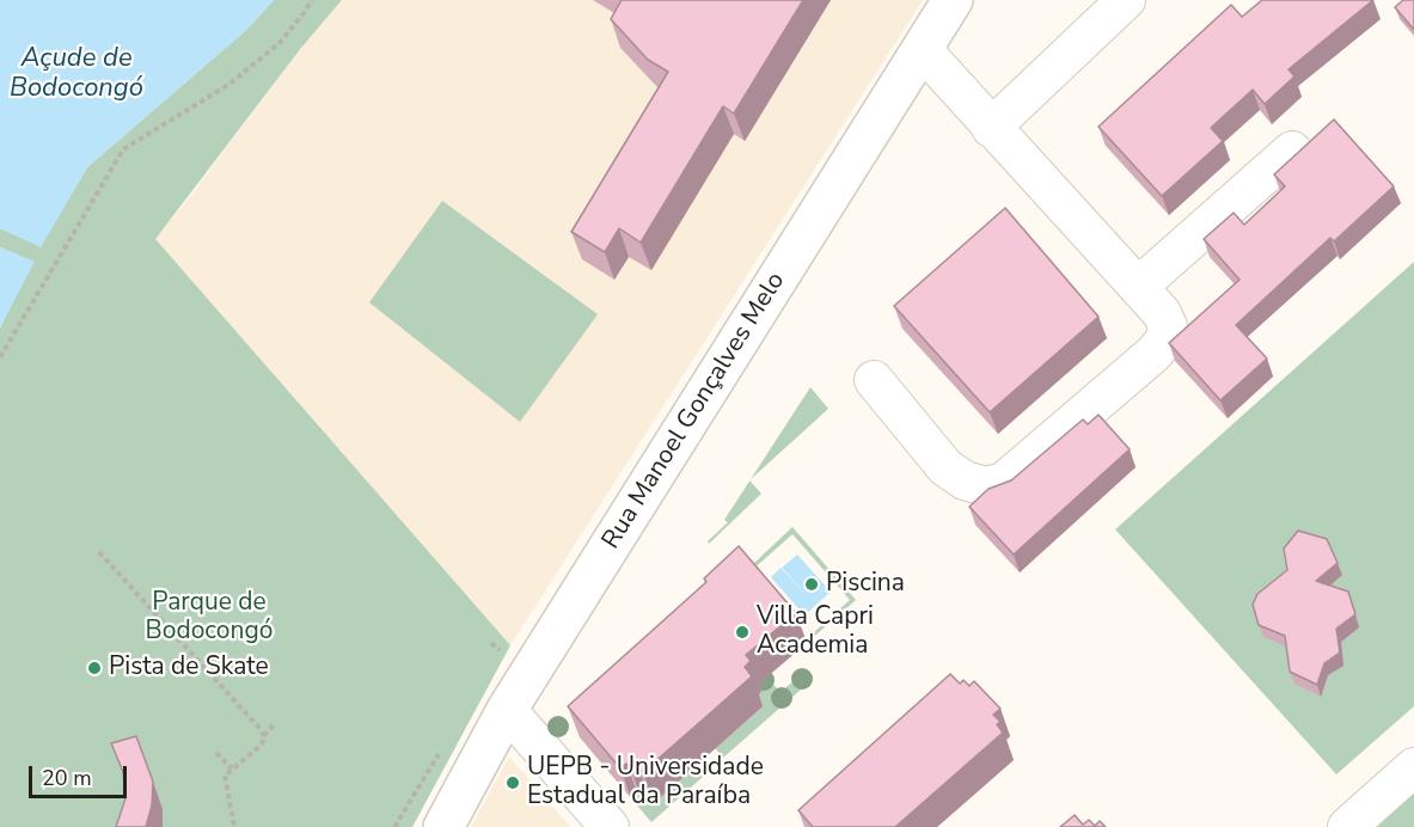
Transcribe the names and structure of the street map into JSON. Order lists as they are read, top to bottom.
{
  "streets": {
    "street": ["Rua Manoel Gonçalves Melo"]
  },
  "water": ["Açude de Bodocongó"],
  "parks": ["Parque de Bodocongó"],
  "places": [
    "Piscina",
    "Villa Capri Academia",
    "Pista de Skate",
    "UEPB - Universidade Estadual da Paraíba"
  ],
  "scale_bar": "20 m"
}
